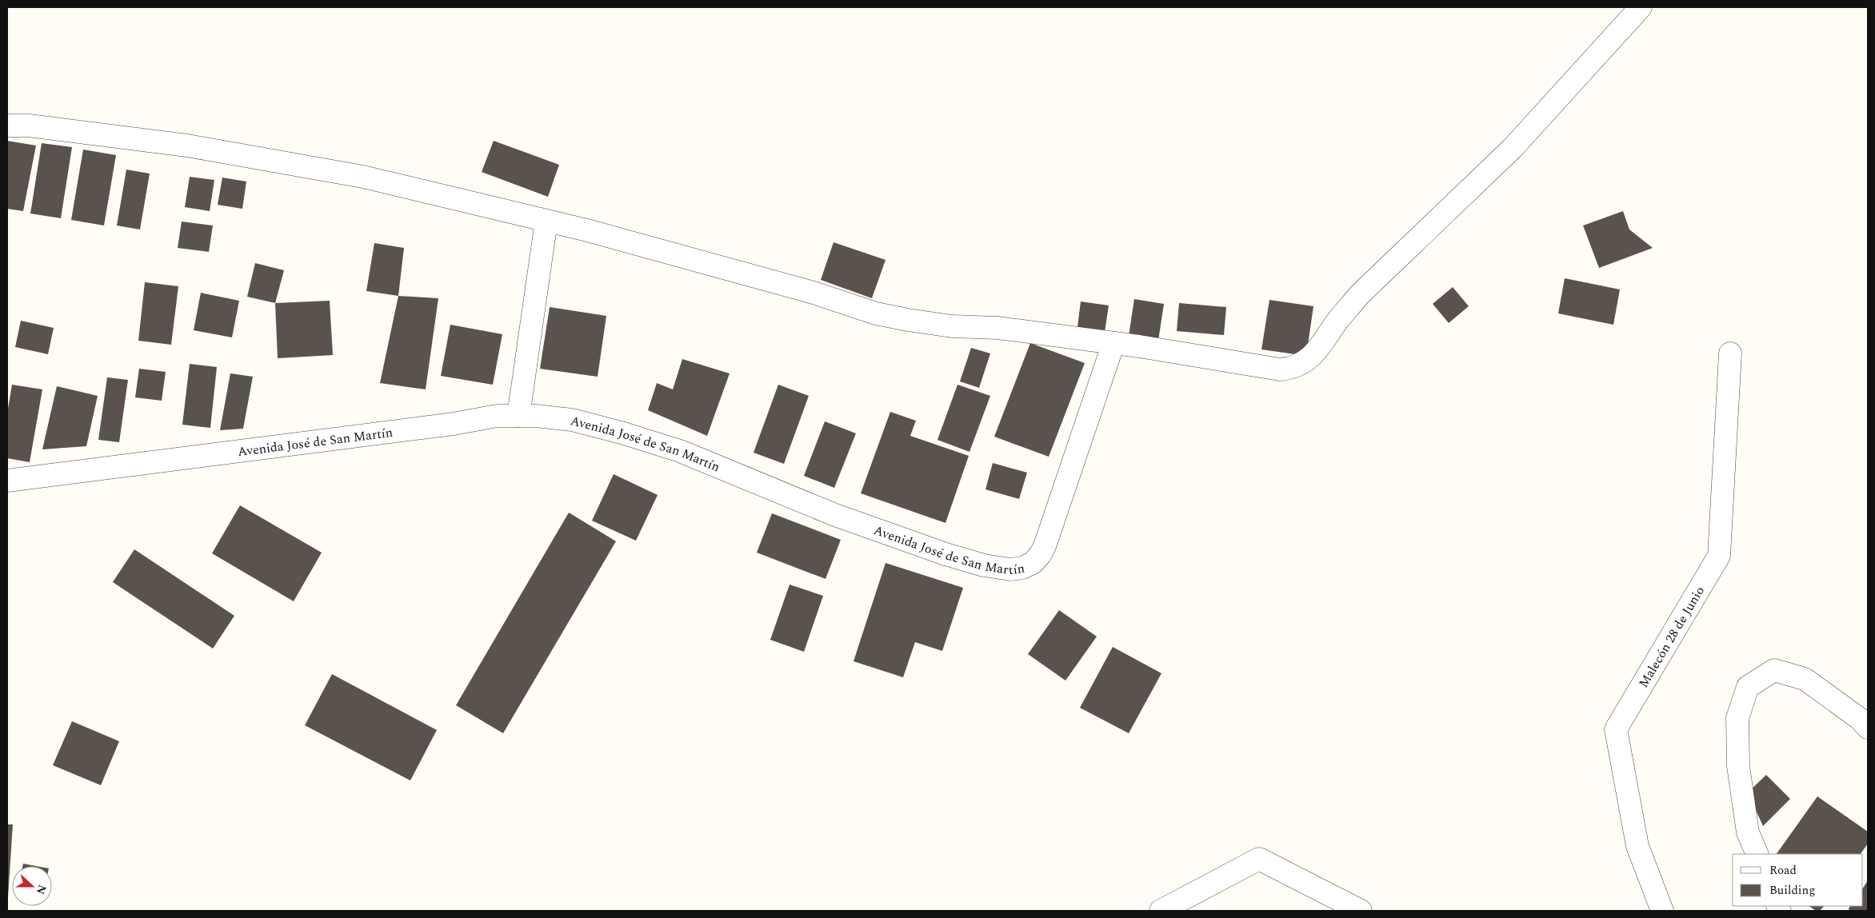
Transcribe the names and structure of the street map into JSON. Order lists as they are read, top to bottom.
{
  "streets": {
    "street": ["Avenida José de San Martín", "Malecón 28 de Junio"]
  },
  "legend": ["Road", "Building"],
  "north": "right"
}
